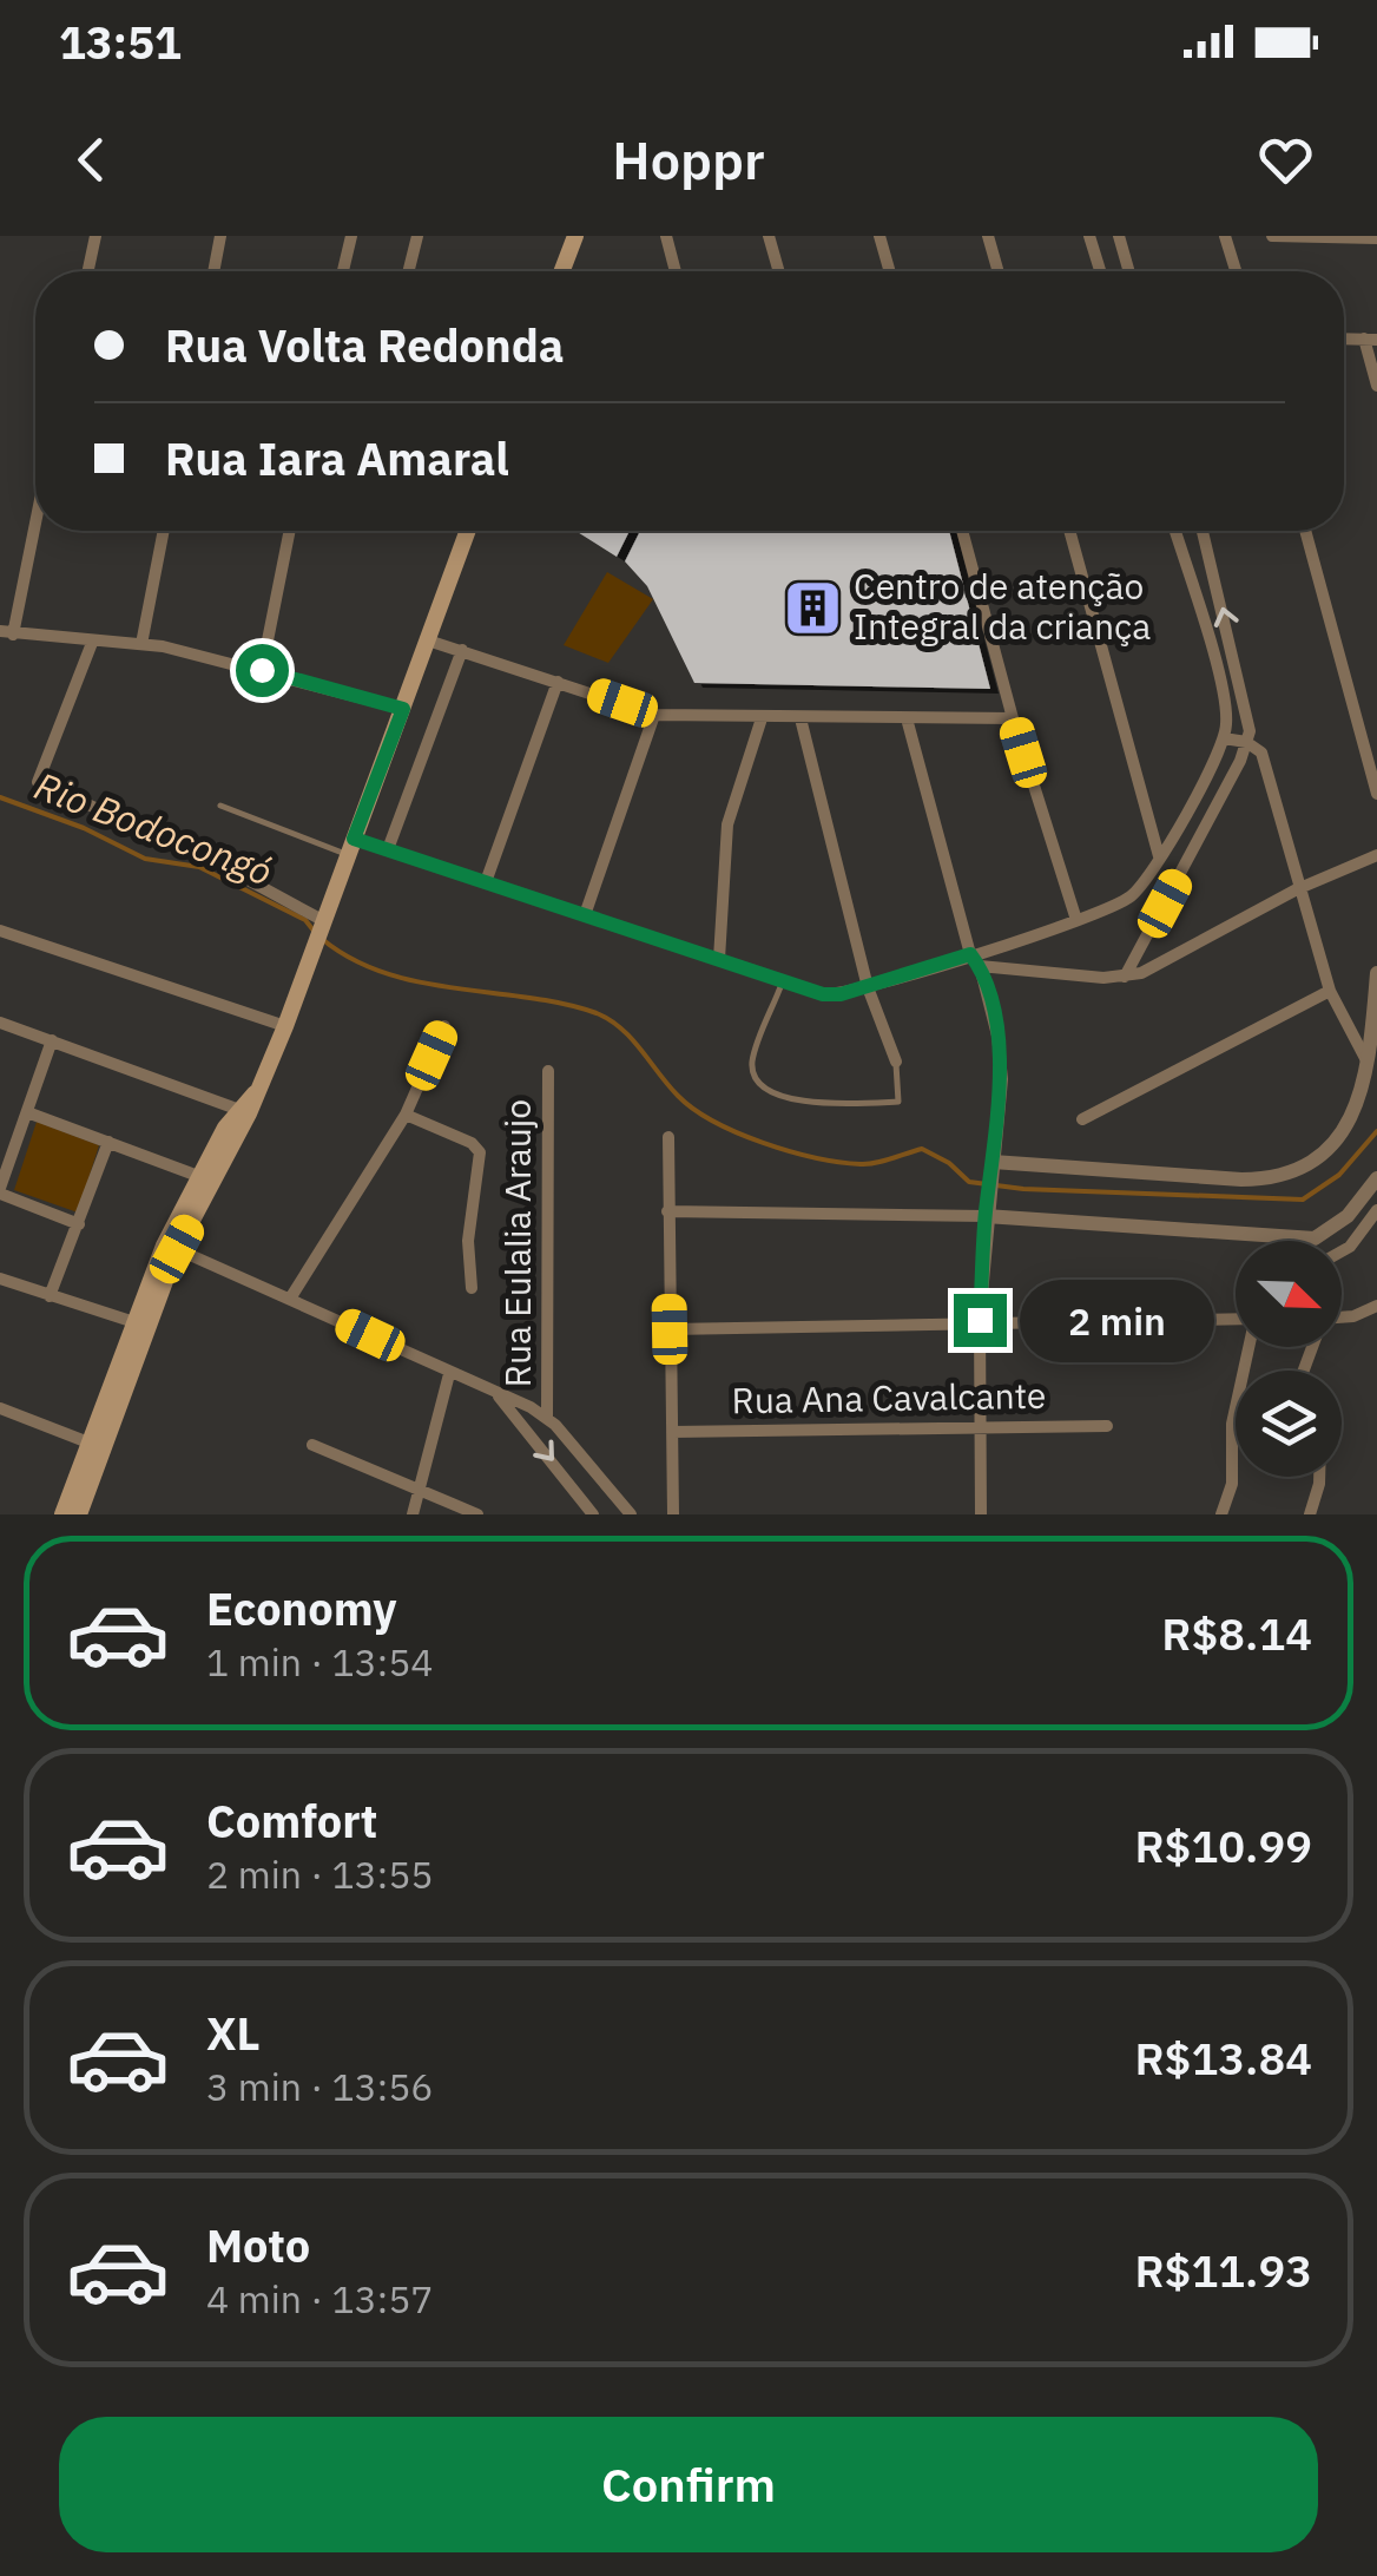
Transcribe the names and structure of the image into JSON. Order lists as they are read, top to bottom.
{
  "streets": {
    "street": ["Rua Eulalia Araujo", "Rua Ana Cavalcante"]
  },
  "water": ["Rio Bodocongó"],
  "places": {
    "building": ["Centro de atenção Integral da criança"]
  },
  "north": "bottom right",
  "page": {
    "status": "13:51",
    "header": "Hoppr",
    "banner": ["Rua Volta Redonda", "Rua Iara Amaral"],
    "bubble": "2 min",
    "list": [
      {
        "name": "Economy",
        "note": "1 min · 13:54",
        "value": "R$8.14"
      },
      {
        "name": "Comfort",
        "note": "2 min · 13:55",
        "value": "R$10.99"
      },
      {
        "name": "XL",
        "note": "3 min · 13:56",
        "value": "R$13.84"
      },
      {
        "name": "Moto",
        "note": "4 min · 13:57",
        "value": "R$11.93"
      }
    ],
    "buttons": "Confirm"
  }
}
